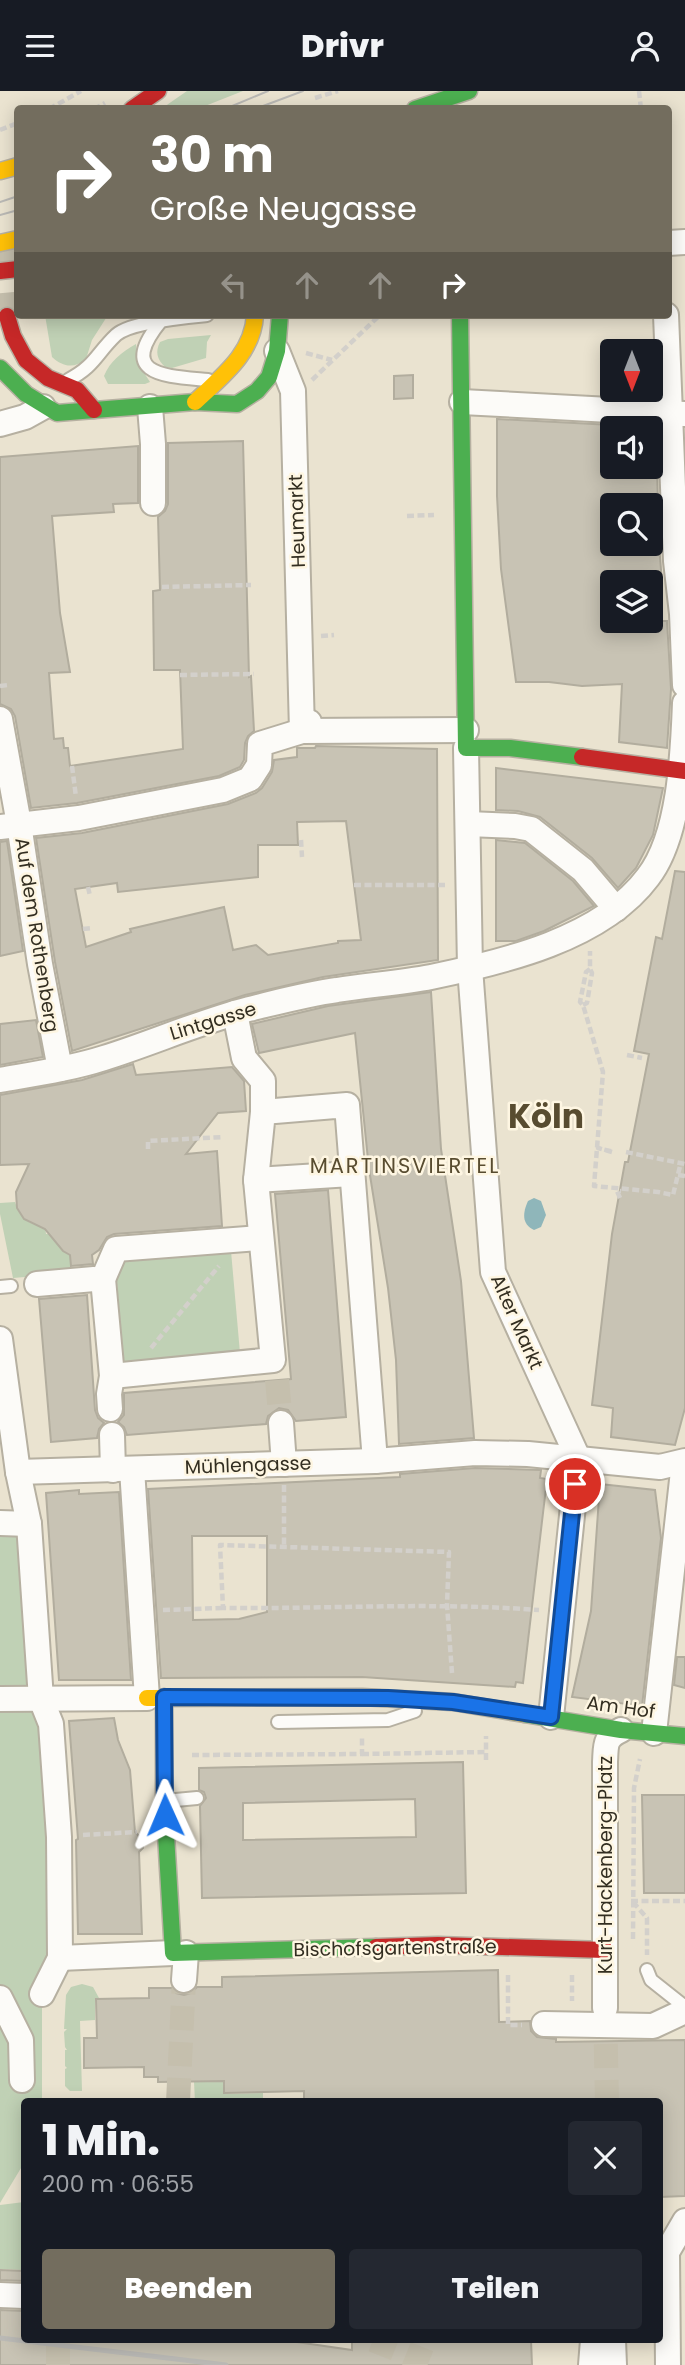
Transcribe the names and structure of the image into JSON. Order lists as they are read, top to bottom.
{
  "streets": {
    "street": [
      "Heumarkt",
      "Auf dem Rothenberg",
      "Lintgasse",
      "Alter Markt",
      "Mühlengasse",
      "Am Hof",
      "Kurt-Hackenberg-Platz",
      "Bischofsgartenstraße"
    ]
  },
  "crossings": [
    ["Auf dem Rothenberg", "Lintgasse"],
    ["Lintgasse", "Alter Markt"],
    ["Alter Markt", "Mühlengasse"],
    ["Am Hof", "Kurt-Hackenberg-Platz"],
    ["Kurt-Hackenberg-Platz", "Bischofsgartenstraße"]
  ],
  "districts": ["Köln", "MARTINSVIERTEL"],
  "north": "bottom",
  "page": {
    "header": "Drivr",
    "turn": ["30 m", "Große Neugasse"],
    "heading": ["1 Min.", "200 m · 06:55"],
    "buttons": ["Beenden", "Teilen"]
  }
}
